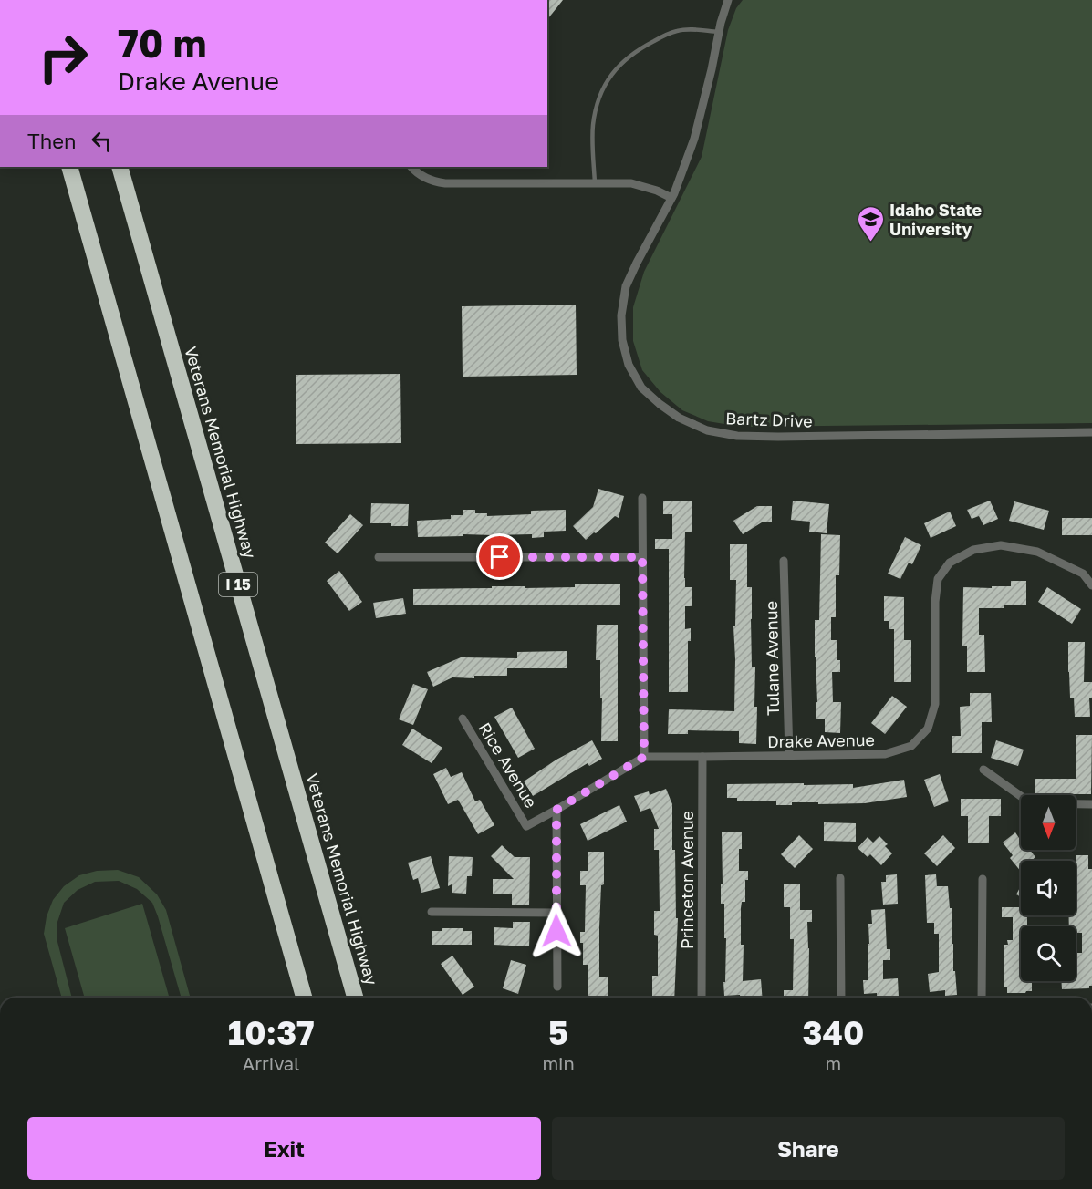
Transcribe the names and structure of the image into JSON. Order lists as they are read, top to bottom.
{
  "streets": {
    "highway": ["Veterans Memorial Highway", "I 15"],
    "street": [
      "Bartz Drive",
      "Tulane Avenue",
      "Drake Avenue",
      "Rice Avenue",
      "Princeton Avenue"
    ]
  },
  "crossings": [
    ["Tulane Avenue", "Drake Avenue"],
    ["Drake Avenue", "Princeton Avenue"]
  ],
  "places": {
    "school or university": ["Idaho State University"]
  },
  "north": "bottom",
  "page": {
    "turn": ["70 m", "Drake Avenue"],
    "then": "Then",
    "eta": [
      "10:37",
      "Arrival",
      "5",
      "min",
      "340",
      "m"
    ],
    "buttons": ["Exit", "Share"]
  }
}
